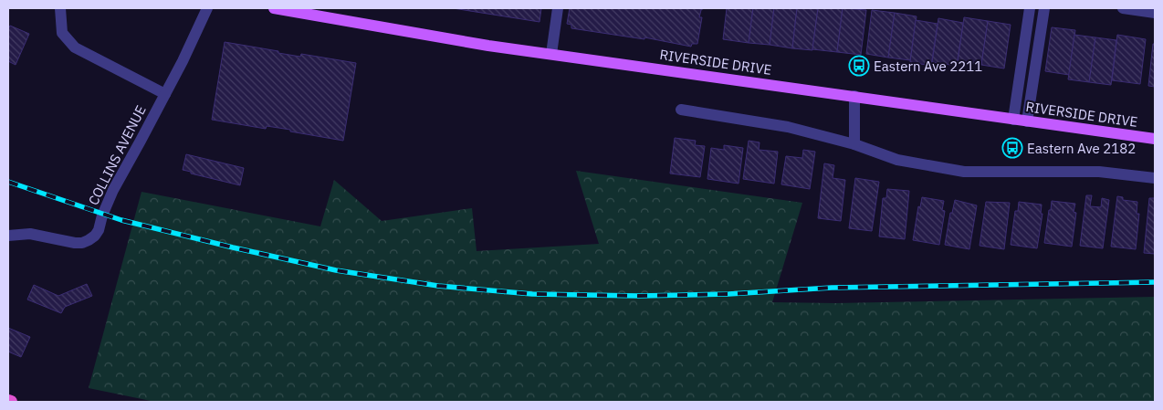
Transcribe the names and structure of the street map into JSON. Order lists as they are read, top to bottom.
{
  "streets": {
    "main road": ["RIVERSIDE DRIVE"],
    "street": ["COLLINS AVENUE"]
  },
  "places": {
    "bus stop": ["Eastern Ave 2211", "Eastern Ave 2182"]
  }
}
